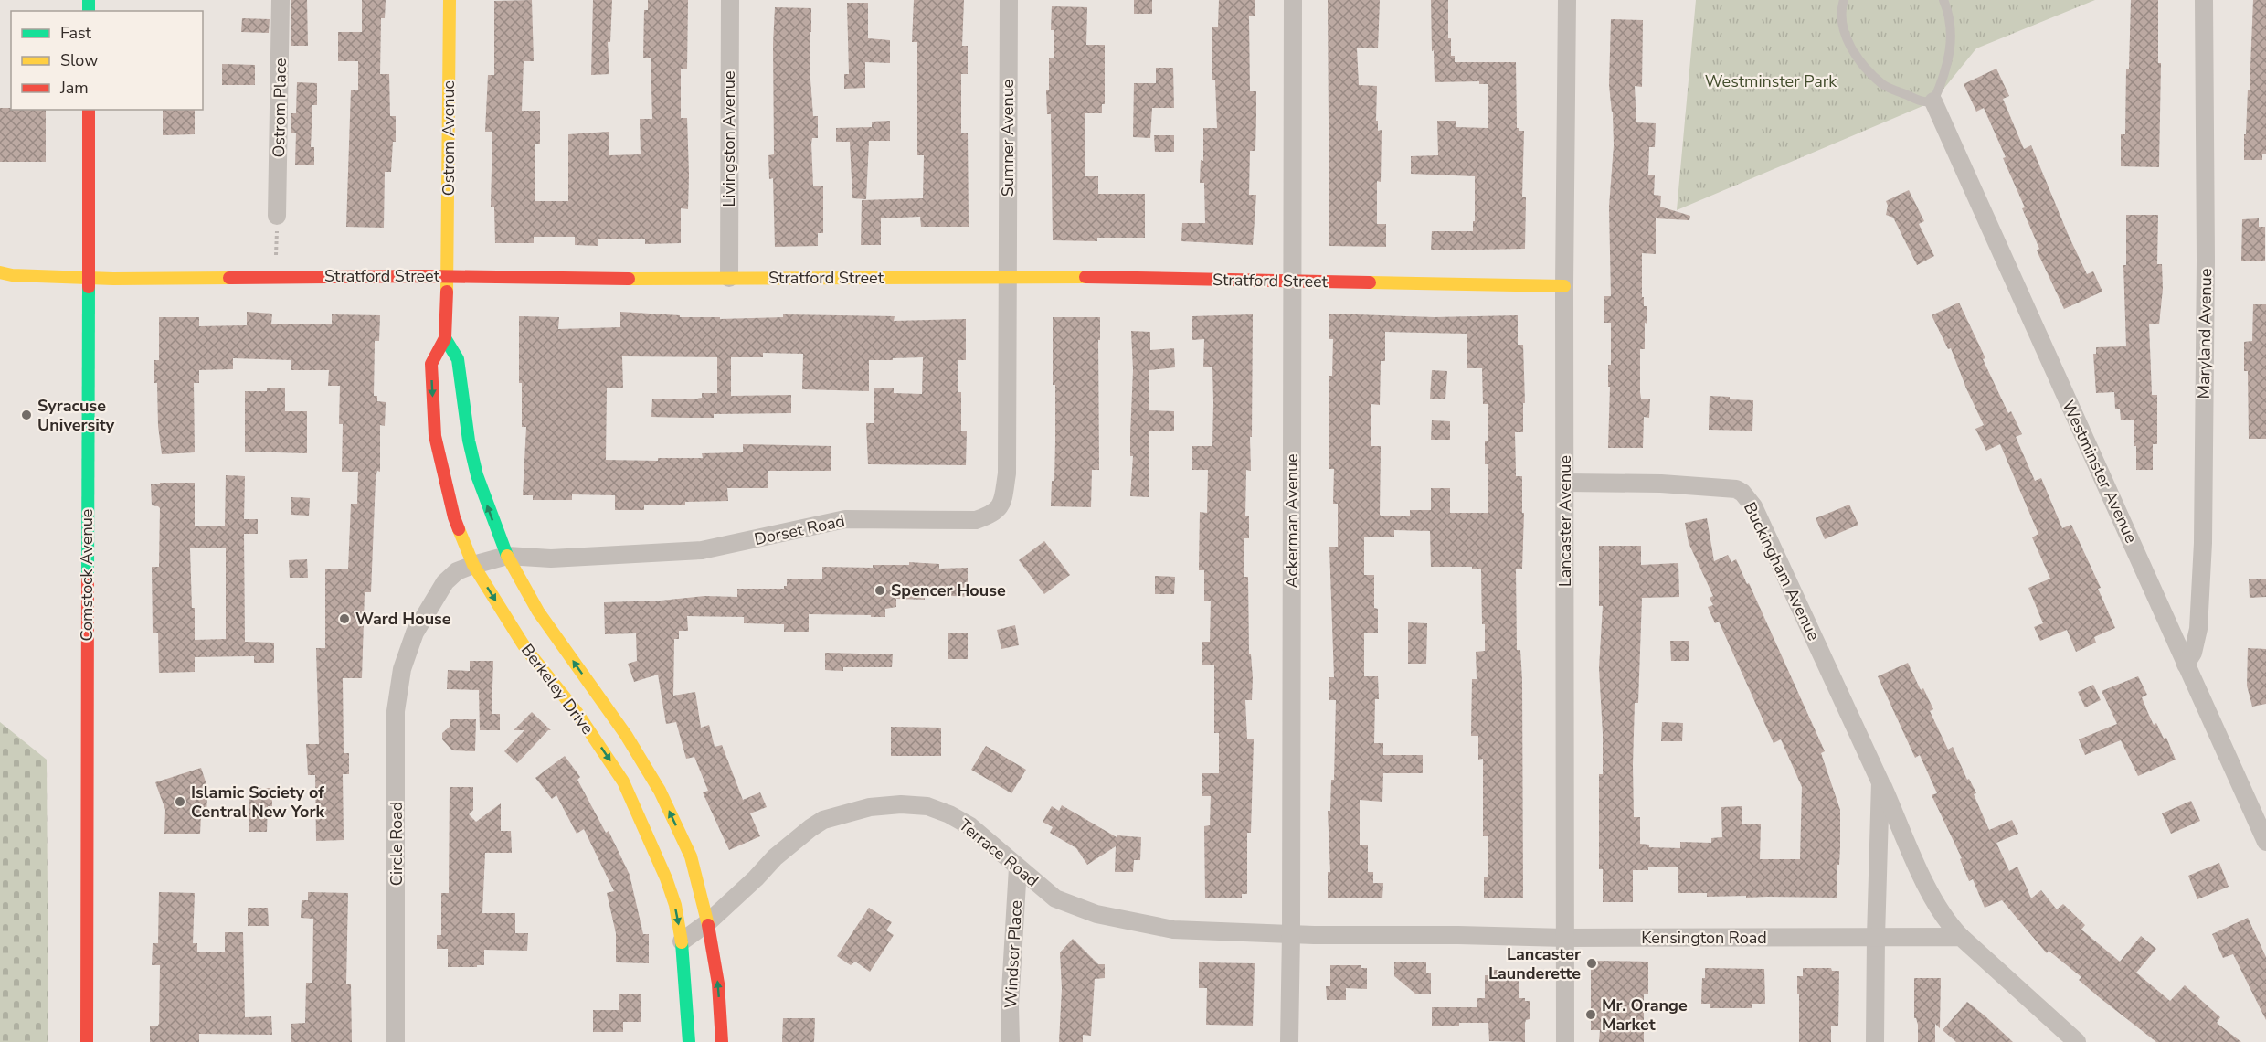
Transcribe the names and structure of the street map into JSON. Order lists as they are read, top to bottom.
{
  "streets": {
    "street": [
      "Ostrom Place",
      "Ostrom Avenue",
      "Sumner Avenue",
      "Livingston Avenue",
      "Stratford Street",
      "Maryland Avenue",
      "Westminster Avenue",
      "Ackerman Avenue",
      "Lancaster Avenue",
      "Dorset Road",
      "Buckingham Avenue",
      "Comstock Avenue",
      "Berkeley Drive",
      "Circle Road",
      "Terrace Road",
      "Kensington Road",
      "Windsor Place"
    ]
  },
  "crossings": [
    ["Ostrom Avenue", "Stratford Street"],
    ["Ostrom Avenue", "Berkeley Drive"],
    ["Sumner Avenue", "Stratford Street"],
    ["Sumner Avenue", "Dorset Road"],
    ["Livingston Avenue", "Stratford Street"],
    ["Stratford Street", "Ackerman Avenue"],
    ["Stratford Street", "Lancaster Avenue"],
    ["Stratford Street", "Dorset Road"],
    ["Stratford Street", "Comstock Avenue"],
    ["Stratford Street", "Berkeley Drive"],
    ["Maryland Avenue", "Westminster Avenue"],
    ["Ackerman Avenue", "Terrace Road"],
    ["Ackerman Avenue", "Kensington Road"],
    ["Lancaster Avenue", "Buckingham Avenue"],
    ["Lancaster Avenue", "Kensington Road"],
    ["Dorset Road", "Berkeley Drive"],
    ["Dorset Road", "Circle Road"],
    ["Buckingham Avenue", "Kensington Road"],
    ["Berkeley Drive", "Terrace Road"],
    ["Terrace Road", "Kensington Road"],
    ["Terrace Road", "Windsor Place"]
  ],
  "parks": ["Westminster Park"],
  "places": [
    "Syracuse University",
    "Spencer House",
    "Ward House",
    "Islamic Society of Central New York",
    "Lancaster Launderette",
    "Mr. Orange Market"
  ],
  "legend": ["Fast", "Slow", "Jam"]
}
